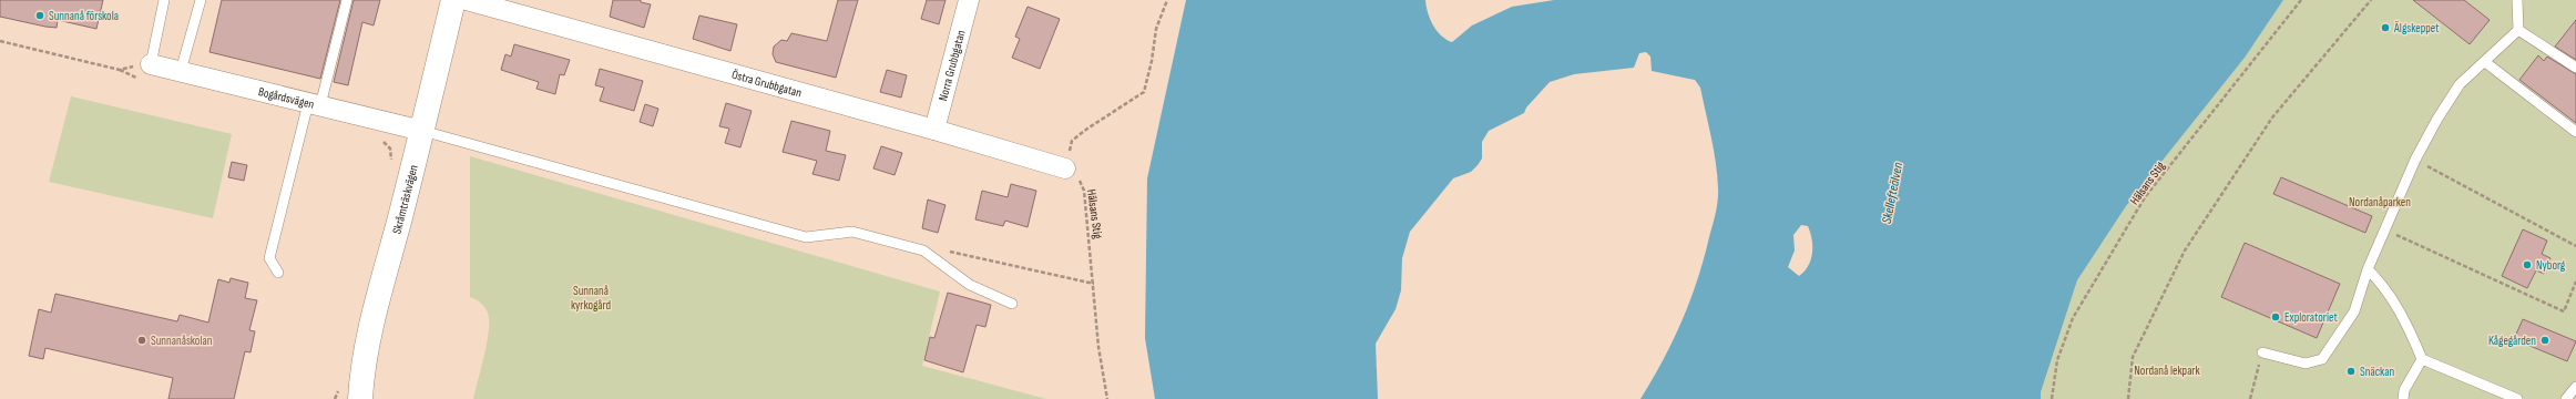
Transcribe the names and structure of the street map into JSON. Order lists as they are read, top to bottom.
{
  "streets": {
    "main road": ["Skråmträskvägen"],
    "street": ["Norra Grubbgatan", "Östra Grubbgatan", "Bogårdsvägen"],
    "path": ["Hälsans Stig"]
  },
  "crossings": [
    ["Norra Grubbgatan", "Östra Grubbgatan"],
    ["Östra Grubbgatan", "Hälsans Stig"],
    ["Bogårdsvägen", "Skråmträskvägen"]
  ],
  "water": ["Skellefteälven"],
  "parks": ["Nordanåparken", "Sunnanå kyrkogård", "Nordanå lekpark"],
  "places": [
    "Sunnanå förskola",
    "Älgskeppet",
    "Nyborg",
    "Exploratoriet",
    "Sunnanåskolan",
    "Kågegården",
    "Snäckan"
  ]
}
